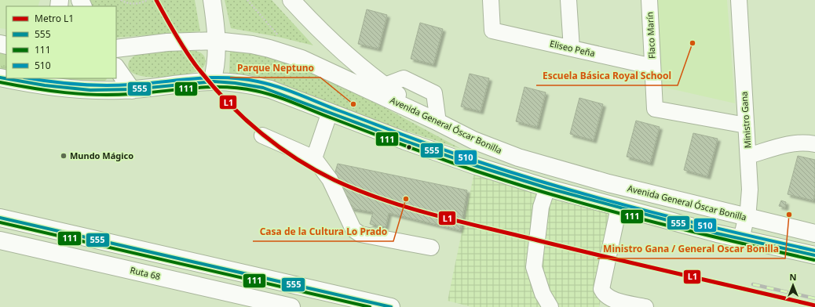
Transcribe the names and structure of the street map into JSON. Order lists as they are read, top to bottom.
{
  "streets": {
    "main road": ["Avenida General Óscar Bonilla", "Ruta 68"],
    "street": ["Flaco Marín", "Eliseo Peña", "Ministro Gana"]
  },
  "crossings": [
    ["Flaco Marín", "Eliseo Peña"],
    ["Flaco Marín", "Ministro Gana"],
    ["Ministro Gana", "Avenida General Óscar Bonilla"]
  ],
  "places": [
    "Escuela Básica Royal School",
    "Parque Neptuno",
    "Mundo Mágico",
    "Casa de la Cultura Lo Prado",
    "Ministro Gana / General Oscar Bonilla"
  ],
  "lines": [
    "metro line L1",
    "transit line 555",
    "transit line 510",
    "transit line 111"
  ],
  "legend": [
    "Metro L1",
    "555",
    "111",
    "510"
  ],
  "north": "top"
}
